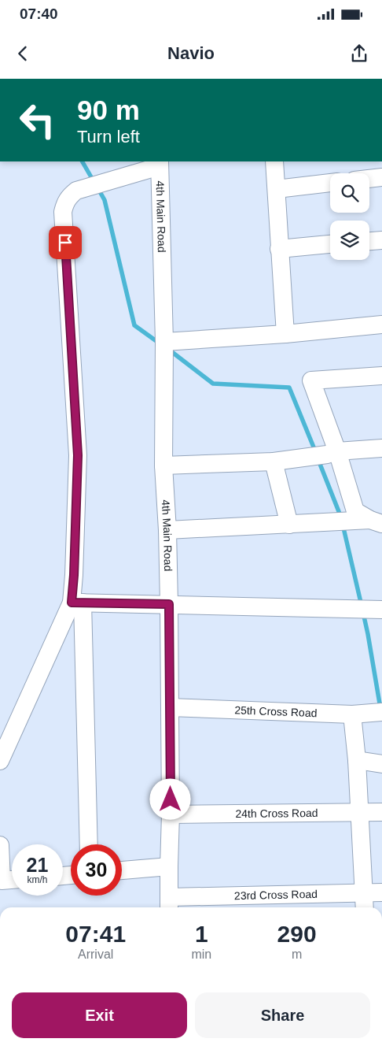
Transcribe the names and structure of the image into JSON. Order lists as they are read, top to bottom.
{
  "streets": {
    "street": [
      "4th Main Road",
      "25th Cross Road",
      "24th Cross Road",
      "23rd Cross Road"
    ]
  },
  "crossings": [
    ["4th Main Road", "25th Cross Road"],
    ["4th Main Road", "24th Cross Road"],
    ["4th Main Road", "23rd Cross Road"]
  ],
  "page": {
    "status": "07:40",
    "header": "Navio",
    "turn": ["90 m", "Turn left"],
    "speed": "21 km/h",
    "limit": "30",
    "eta": [
      "07:41",
      "Arrival",
      "1",
      "min",
      "290",
      "m"
    ],
    "buttons": ["Exit", "Share"]
  }
}
